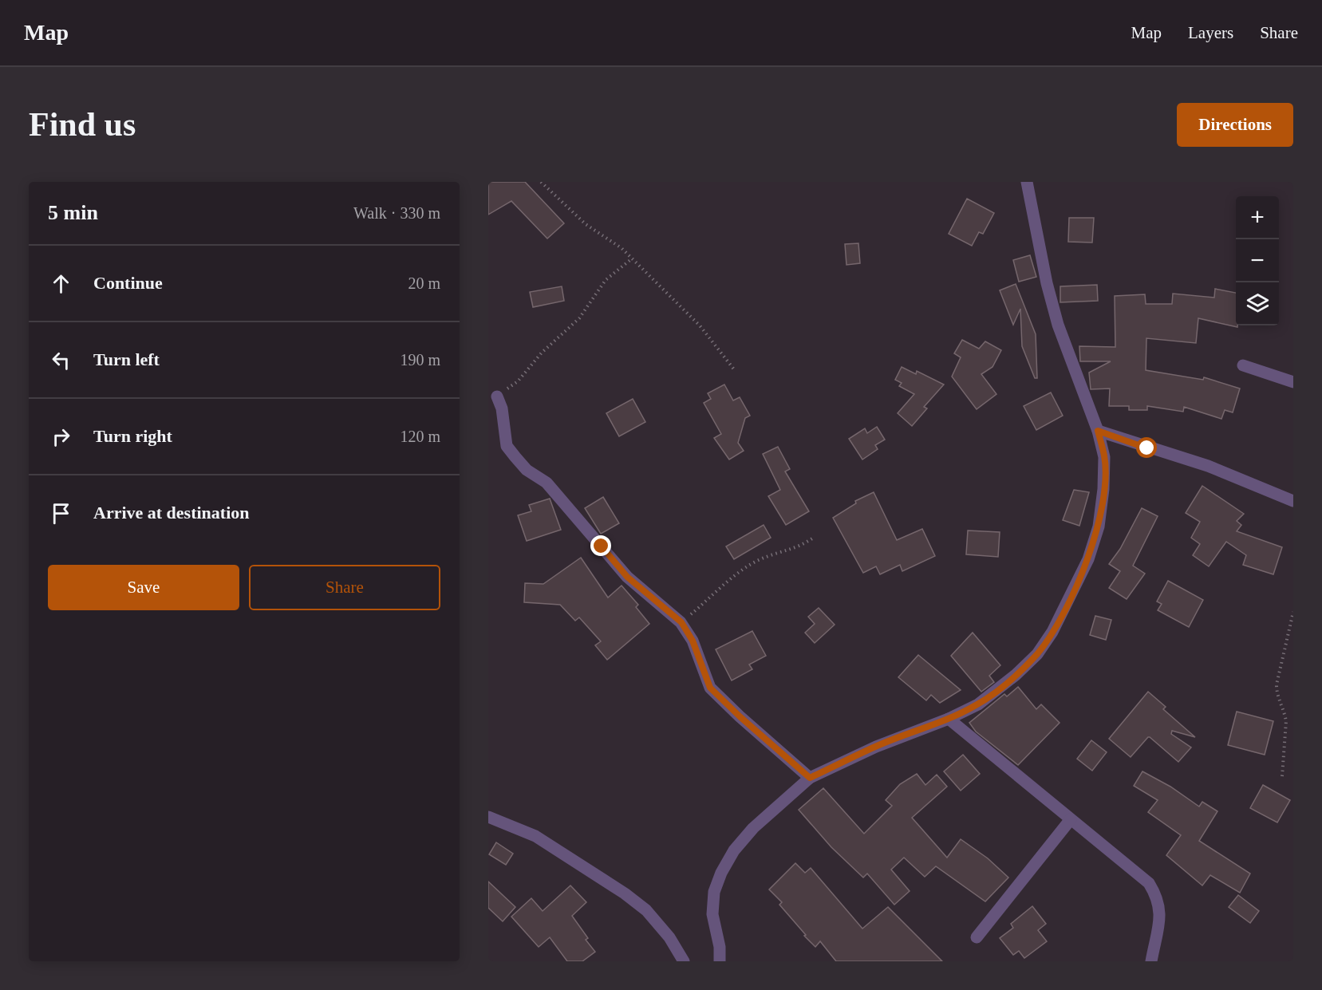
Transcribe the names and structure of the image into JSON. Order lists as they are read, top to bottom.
{
  "page": {
    "header": "Map",
    "nav": ["Map", "Layers", "Share"],
    "buttons": [
      "Directions",
      ["Save", "Share"]
    ],
    "title": "Find us",
    "heading": ["5 min", "Walk · 330 m"],
    "map_buttons": ["+", "−"],
    "list": [
      ["Continue", "20 m"],
      ["Turn left", "190 m"],
      ["Turn right", "120 m"],
      "Arrive at destination"
    ]
  }
}
